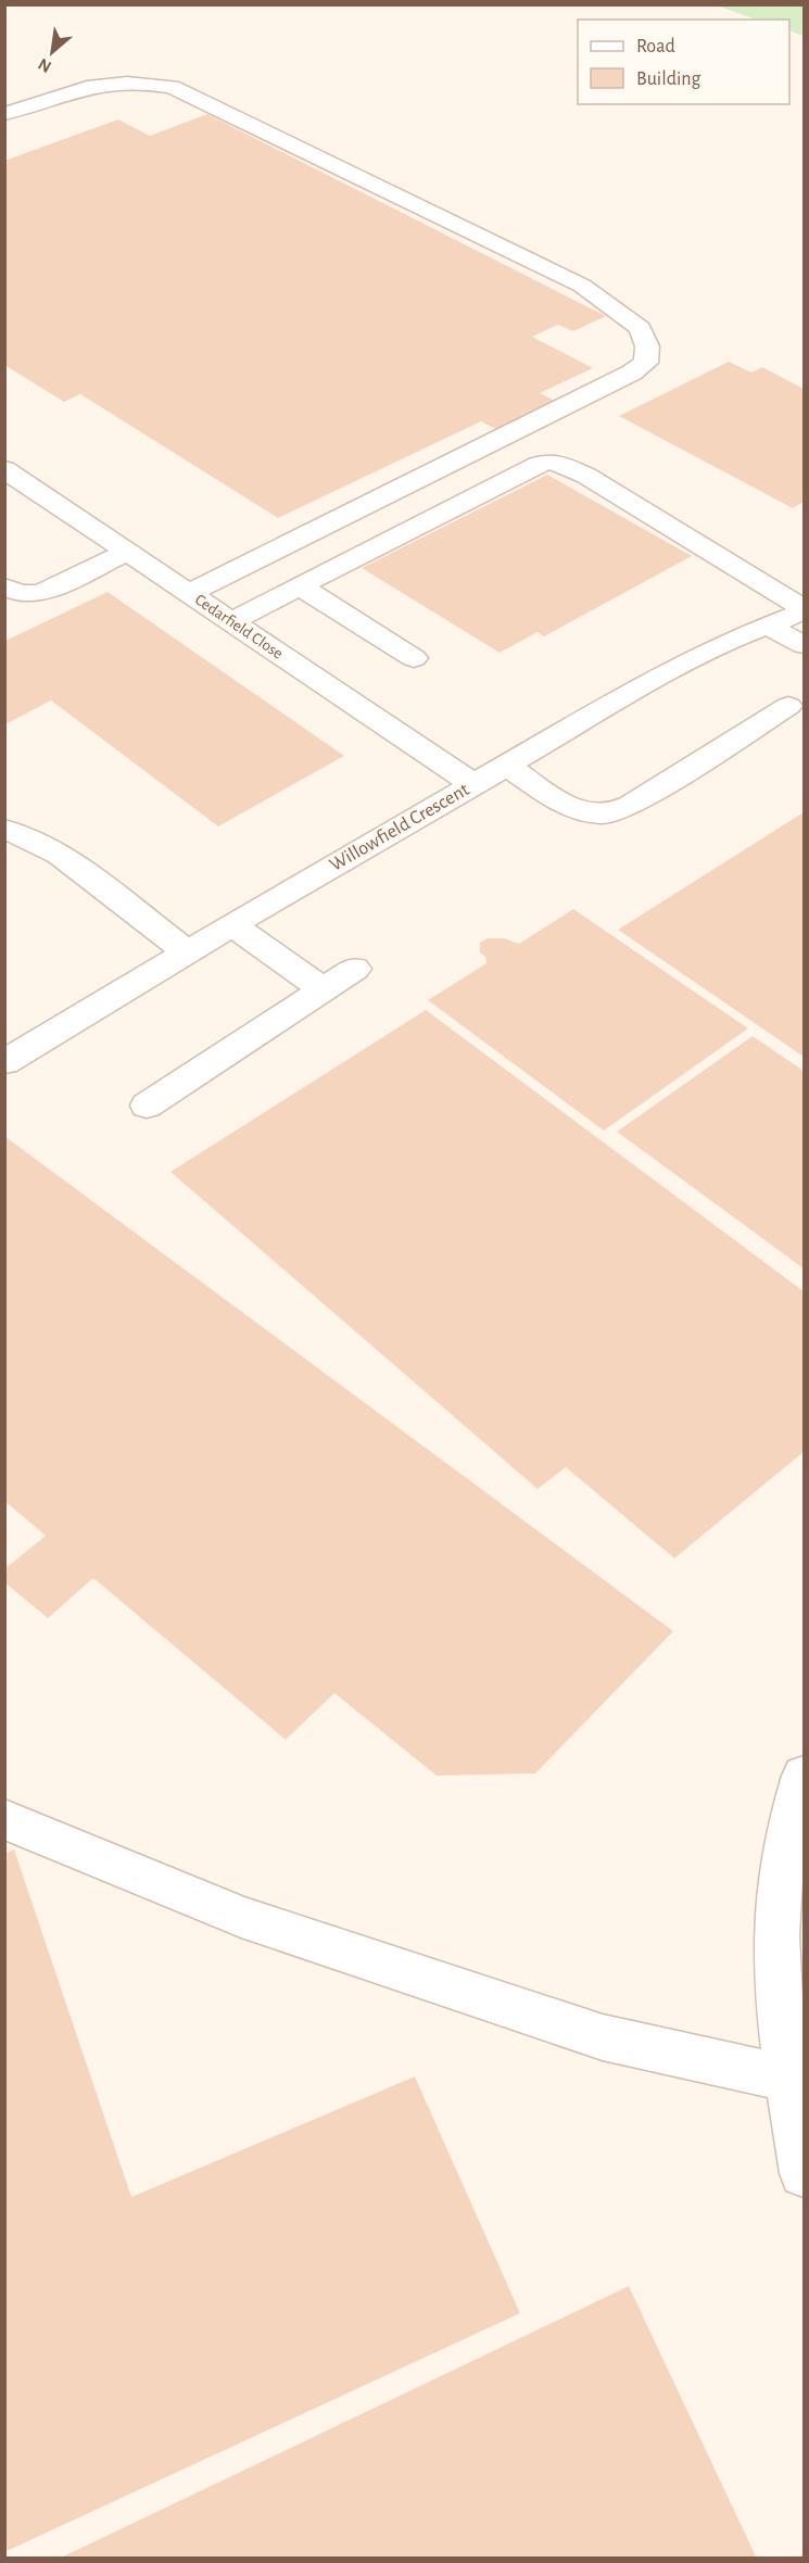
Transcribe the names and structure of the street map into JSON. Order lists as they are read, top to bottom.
{
  "streets": {
    "street": ["Cedarfield Close", "Willowfield Crescent"]
  },
  "crossings": [
    ["Cedarfield Close", "Willowfield Crescent"]
  ],
  "legend": ["Road", "Building"],
  "north": "bottom left"
}
